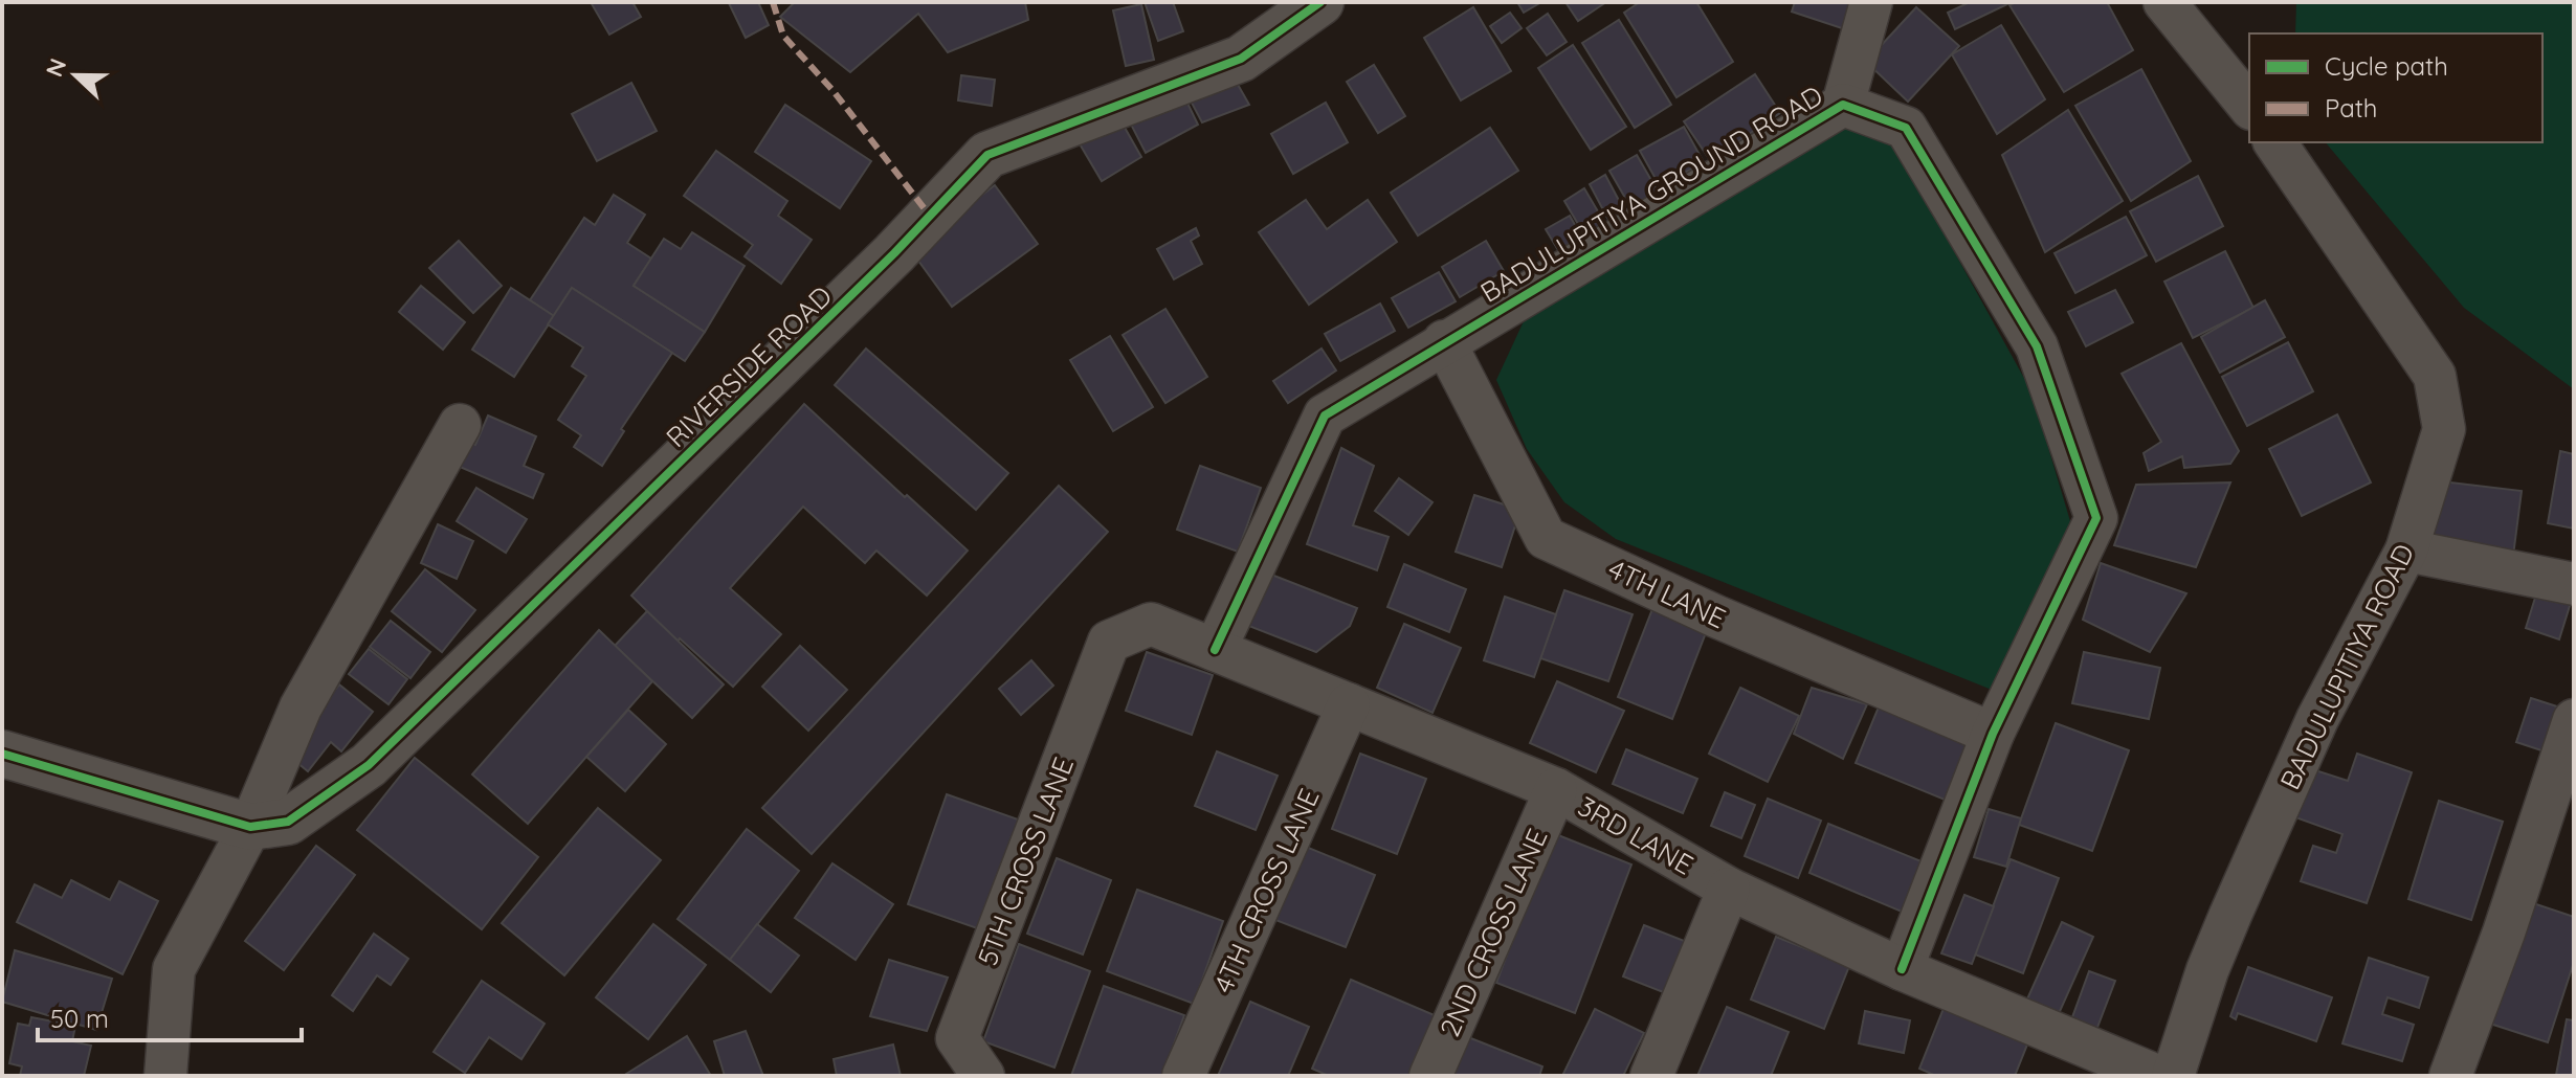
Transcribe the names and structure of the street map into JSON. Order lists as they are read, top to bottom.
{
  "streets": {
    "street": [
      "BADULUPITIYA GROUND ROAD",
      "RIVERSIDE ROAD",
      "4TH LANE",
      "BADULUPITIYA ROAD",
      "3RD LANE",
      "5TH CROSS LANE",
      "4TH CROSS LANE",
      "2ND CROSS LANE"
    ]
  },
  "crossings": [
    ["BADULUPITIYA GROUND ROAD", "4TH LANE"],
    ["BADULUPITIYA GROUND ROAD", "3RD LANE"],
    ["3RD LANE", "5TH CROSS LANE"],
    ["3RD LANE", "4TH CROSS LANE"],
    ["3RD LANE", "2ND CROSS LANE"]
  ],
  "legend": ["Cycle path", "Path"],
  "scale_bar": "50 m",
  "north": "left"
}
